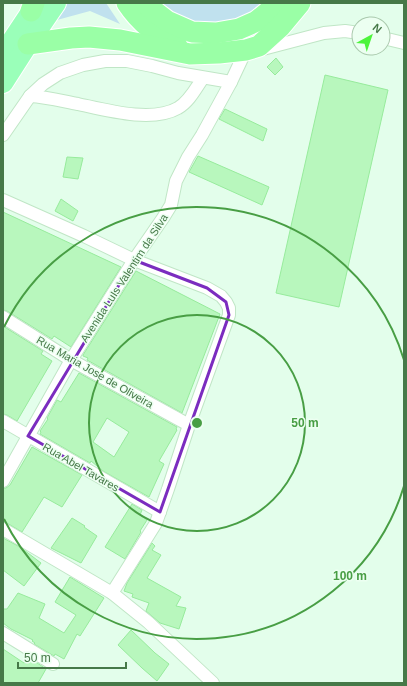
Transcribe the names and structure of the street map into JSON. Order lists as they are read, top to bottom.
{
  "streets": {
    "street": ["Avenida LuIs Valentim da Silva", "Rua Maria Jose de Oliveira", "Rua Abel Tavares"]
  },
  "crossings": [
    ["Avenida LuIs Valentim da Silva", "Rua Maria Jose de Oliveira"],
    ["Avenida LuIs Valentim da Silva", "Rua Abel Tavares"]
  ],
  "scale_bar": "50 m",
  "north": "top right",
  "rings": ["50 m", "100 m"]
}
